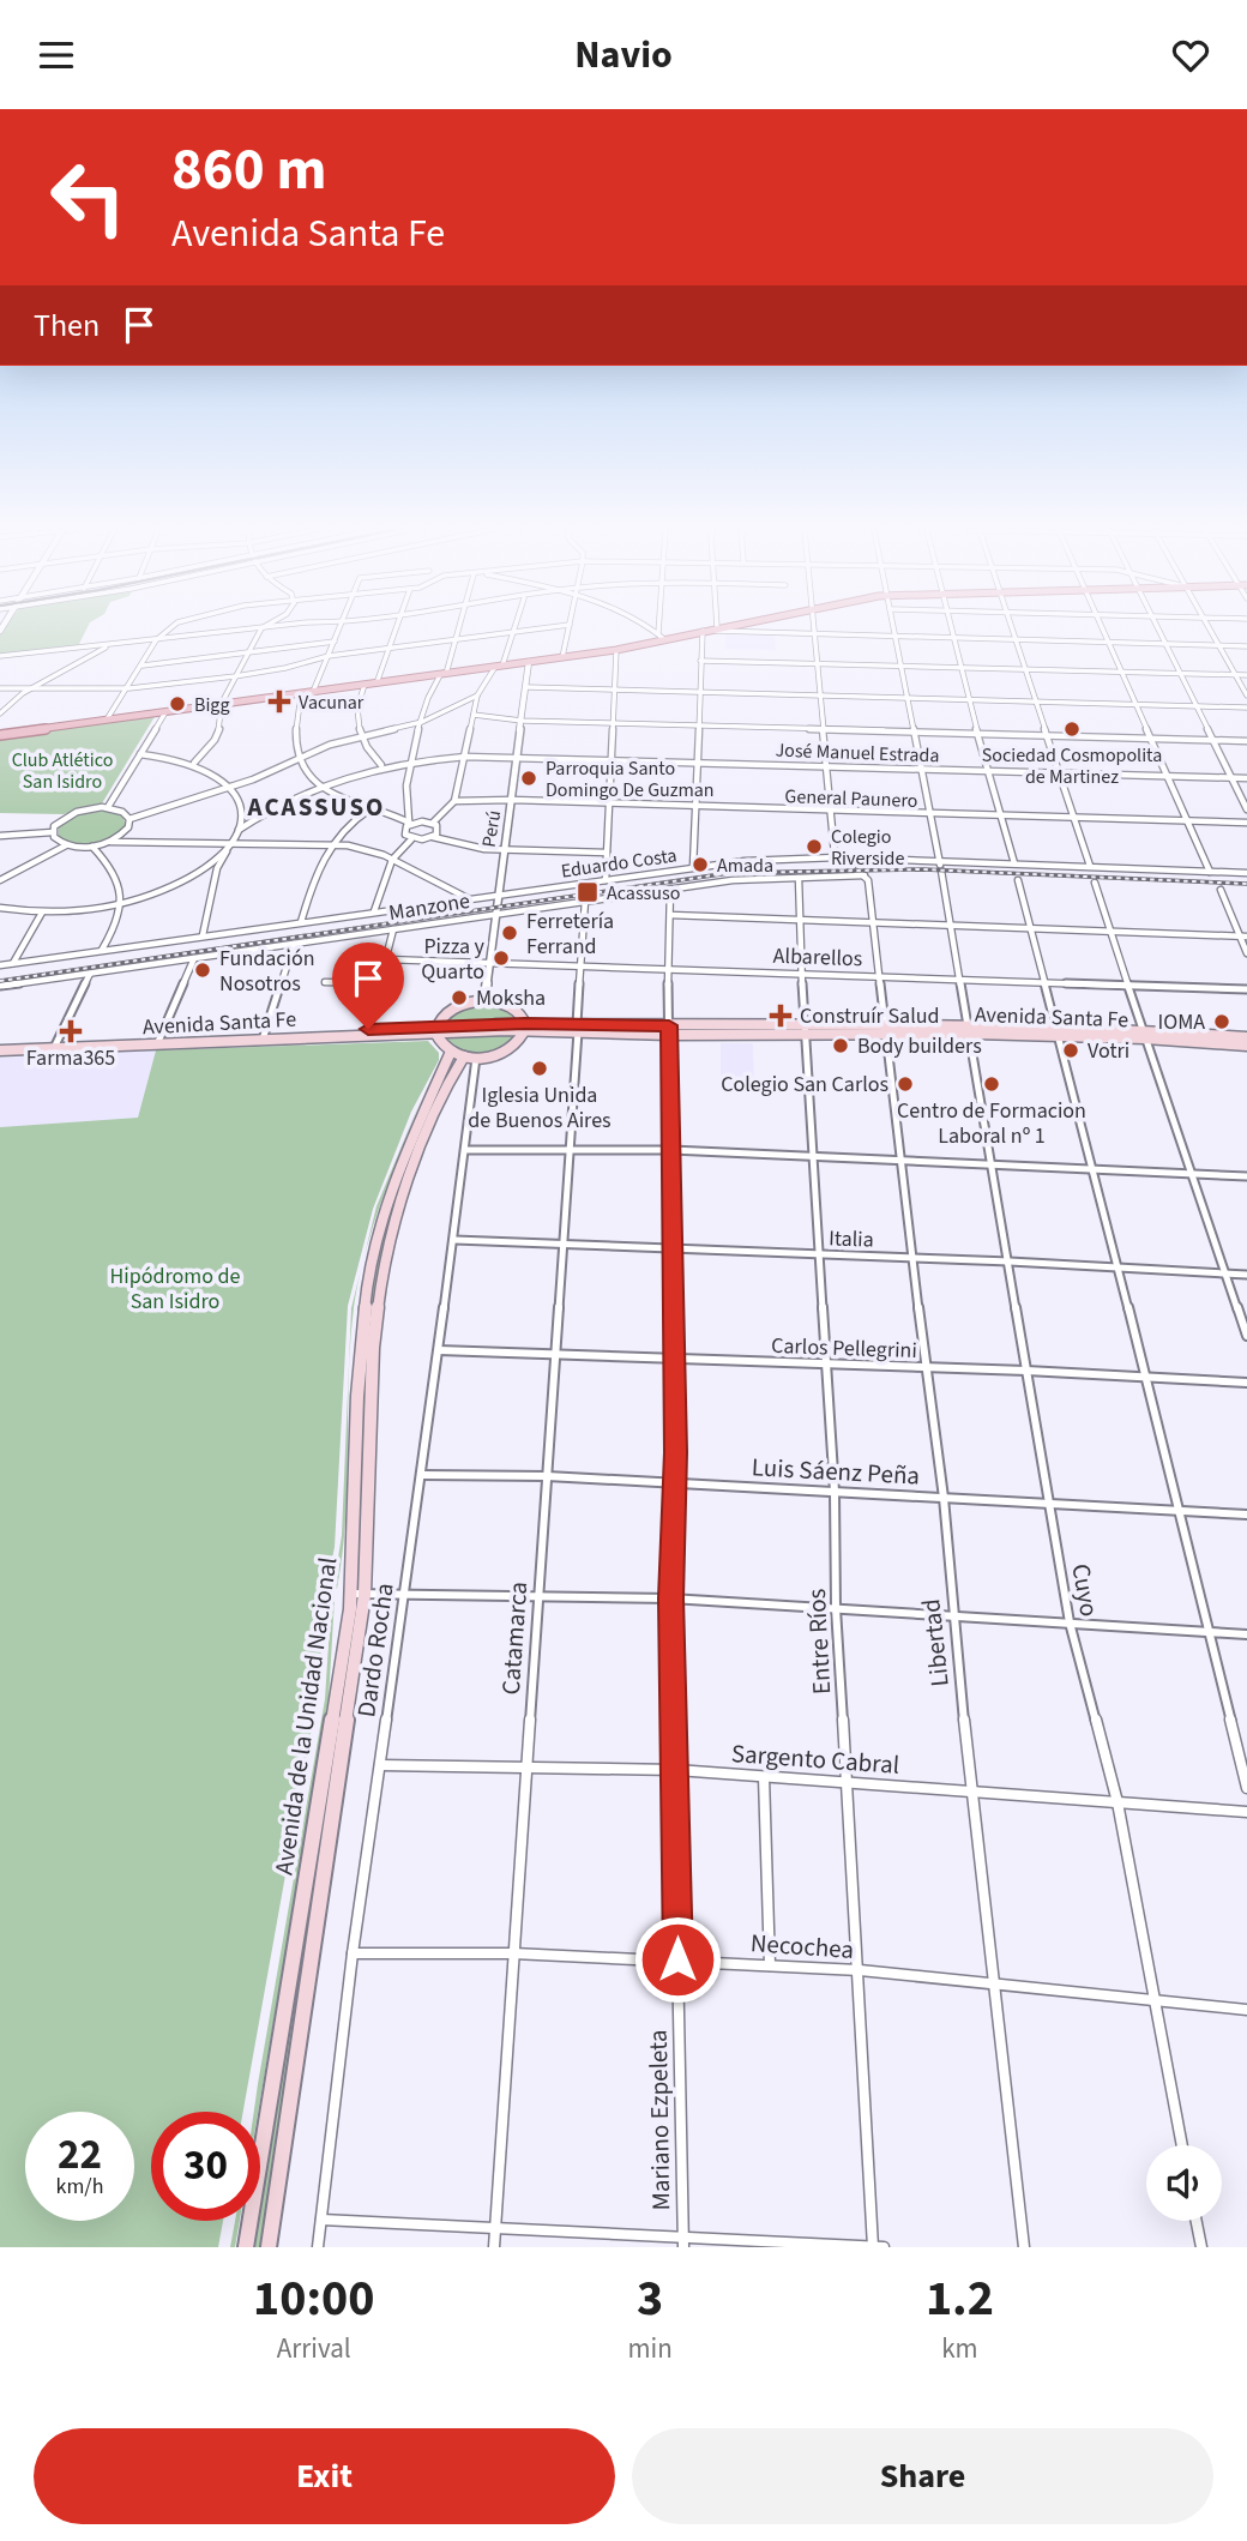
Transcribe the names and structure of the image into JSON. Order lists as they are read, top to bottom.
{
  "streets": {
    "main road": ["Avenida Santa Fe", "Avenida de la Unidad Nacional"],
    "street": [
      "José Manuel Estrada",
      "General Paunero",
      "Perú",
      "Eduardo Costa",
      "Manzone",
      "Albarellos",
      "Italia",
      "Carlos Pellegrini",
      "Luis Sáenz Peña",
      "Cuyo",
      "Catamarca",
      "Entre Ríos",
      "Libertad",
      "Dardo Rocha",
      "Sargento Cabral",
      "Necochea",
      "Mariano Ezpeleta"
    ]
  },
  "crossings": [
    ["José Manuel Estrada", "Perú"],
    ["General Paunero", "Perú"],
    ["Perú", "Eduardo Costa"],
    ["Perú", "Manzone"],
    ["Perú", "Albarellos"],
    ["Manzone", "Catamarca"],
    ["Manzone", "Entre Ríos"],
    ["Manzone", "Libertad"],
    ["Manzone", "Mariano Ezpeleta"],
    ["Albarellos", "Catamarca"],
    ["Albarellos", "Entre Ríos"],
    ["Albarellos", "Libertad"],
    ["Albarellos", "Mariano Ezpeleta"],
    ["Avenida Santa Fe", "Cuyo"],
    ["Avenida Santa Fe", "Catamarca"],
    ["Avenida Santa Fe", "Entre Ríos"],
    ["Avenida Santa Fe", "Libertad"],
    ["Avenida Santa Fe", "Mariano Ezpeleta"],
    ["Italia", "Cuyo"],
    ["Italia", "Catamarca"],
    ["Italia", "Entre Ríos"],
    ["Italia", "Libertad"],
    ["Italia", "Dardo Rocha"],
    ["Italia", "Mariano Ezpeleta"],
    ["Carlos Pellegrini", "Cuyo"],
    ["Carlos Pellegrini", "Catamarca"],
    ["Carlos Pellegrini", "Entre Ríos"],
    ["Carlos Pellegrini", "Libertad"],
    ["Carlos Pellegrini", "Dardo Rocha"],
    ["Carlos Pellegrini", "Mariano Ezpeleta"],
    ["Luis Sáenz Peña", "Cuyo"],
    ["Luis Sáenz Peña", "Catamarca"],
    ["Luis Sáenz Peña", "Entre Ríos"],
    ["Luis Sáenz Peña", "Libertad"],
    ["Luis Sáenz Peña", "Dardo Rocha"],
    ["Luis Sáenz Peña", "Mariano Ezpeleta"],
    ["Cuyo", "Sargento Cabral"],
    ["Cuyo", "Necochea"],
    ["Catamarca", "Sargento Cabral"],
    ["Catamarca", "Necochea"],
    ["Entre Ríos", "Sargento Cabral"],
    ["Entre Ríos", "Necochea"],
    ["Libertad", "Sargento Cabral"],
    ["Libertad", "Necochea"],
    ["Dardo Rocha", "Avenida de la Unidad Nacional"],
    ["Dardo Rocha", "Sargento Cabral"],
    ["Dardo Rocha", "Necochea"],
    ["Sargento Cabral", "Mariano Ezpeleta"],
    ["Necochea", "Mariano Ezpeleta"]
  ],
  "districts": ["ACASSUSO"],
  "parks": ["Club Atlético San Isidro", "Hipódromo de San Isidro"],
  "places": {
    "health": ["Vacunar", "Construír Salud", "Farma365"],
    "other": [
      "Bigg",
      "Sociedad Cosmopolita de Martinez",
      "Parroquia Santo Domingo De Guzman",
      "Colegio Riverside",
      "Amada",
      "Ferretería Ferrand",
      "Pizza y Quarto",
      "Fundación Nosotros",
      "Moksha",
      "IOMA",
      "Body builders",
      "Votri",
      "Iglesia Unida de Buenos Aires",
      "Colegio San Carlos",
      "Centro de Formacion Laboral nº 1"
    ],
    "transit": ["Acassuso"]
  },
  "page": {
    "header": "Navio",
    "turn": ["860 m", "Avenida Santa Fe"],
    "then": "Then",
    "speed": "22 km/h",
    "limit": "30",
    "eta": [
      "10:00",
      "Arrival",
      "3",
      "min",
      "1.2",
      "km"
    ],
    "buttons": ["Exit", "Share"]
  }
}
